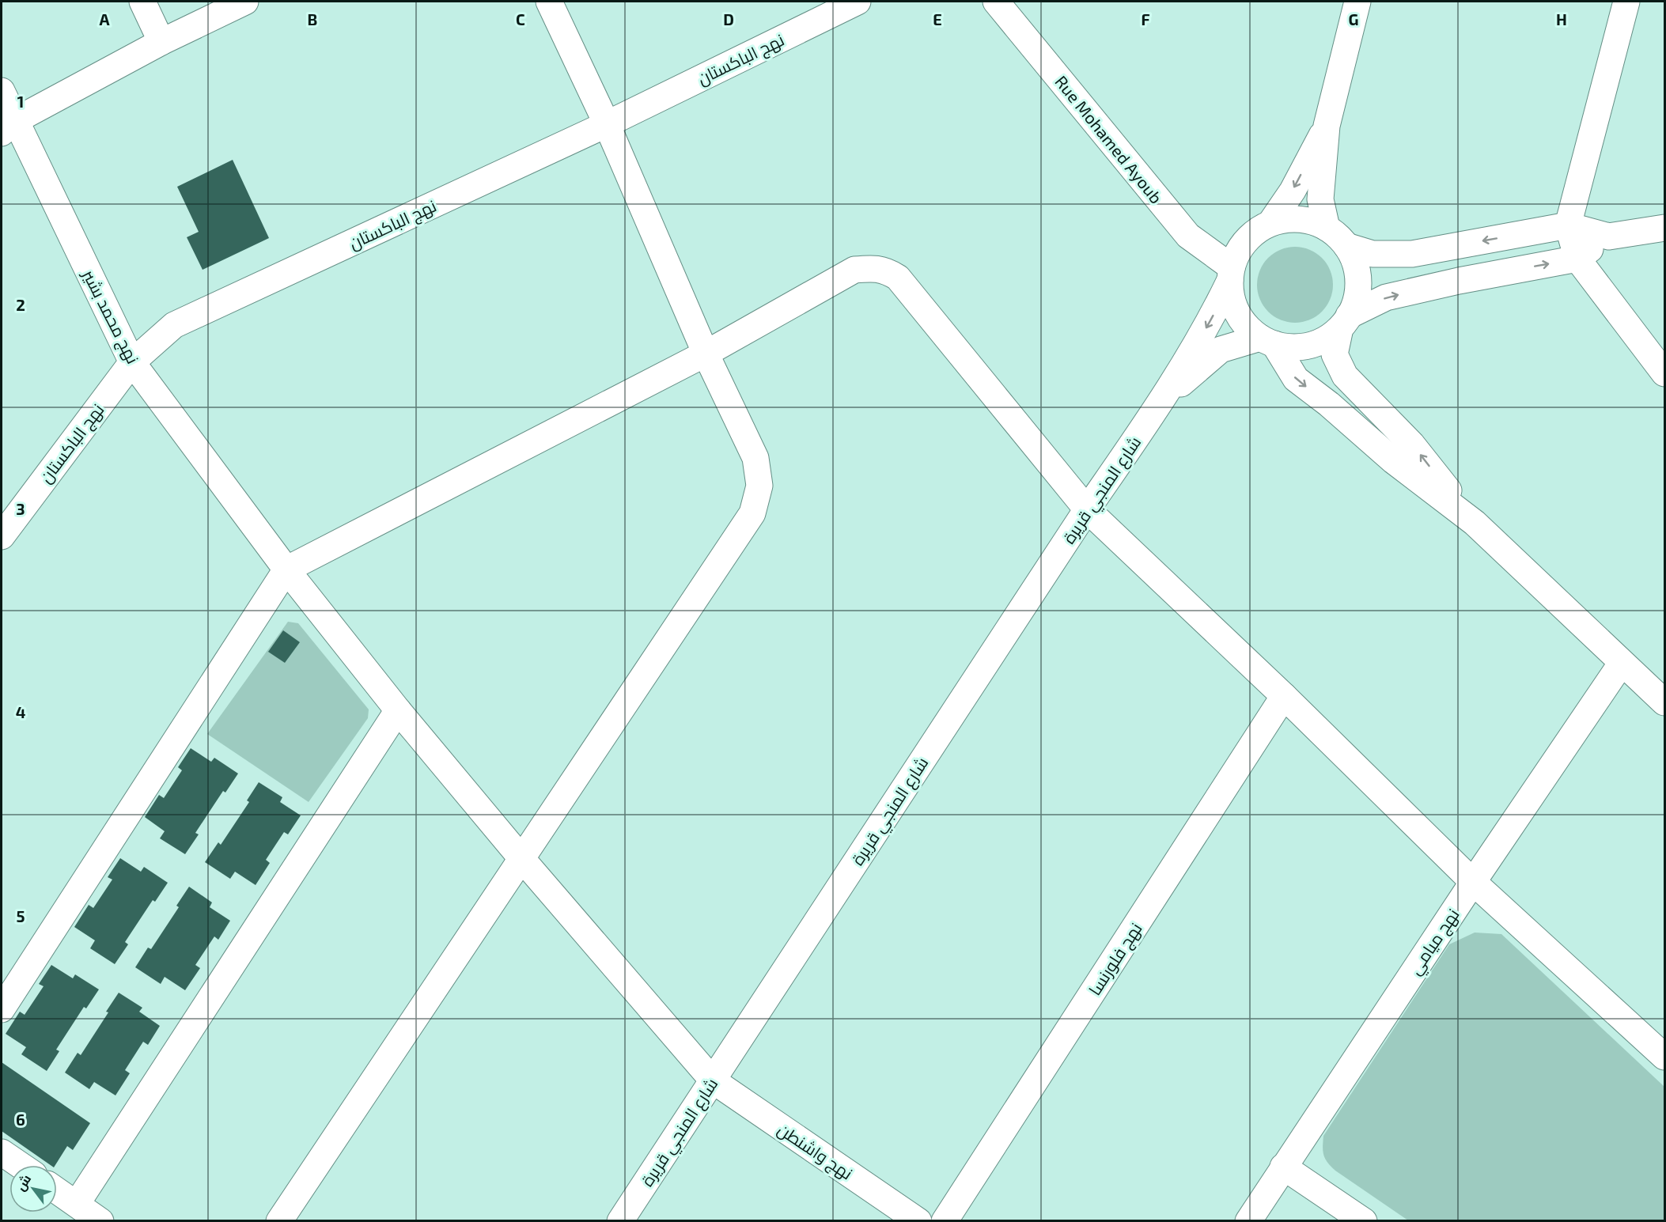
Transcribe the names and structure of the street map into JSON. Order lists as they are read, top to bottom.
{
  "streets": {
    "street": [
      "نهج الباكستان",
      "Rue Mohamed Ayoub",
      "نهج محمد بشير",
      "شارع المنجي قريرة",
      "نهج ميامي",
      "نهج فلورنسا",
      "نهج واشنطن"
    ]
  },
  "crossings": [
    ["نهج الباكستان", "نهج محمد بشير"],
    ["Rue Mohamed Ayoub", "شارع المنجي قريرة"],
    ["نهج محمد بشير", "نهج واشنطن"],
    ["شارع المنجي قريرة", "نهج واشنطن"]
  ],
  "north": "top left",
  "grid": {
    "columns": [
      "A",
      "B",
      "C",
      "D",
      "E",
      "F",
      "G",
      "H"
    ],
    "rows": [
      "1",
      "2",
      "3",
      "4",
      "5",
      "6"
    ]
  }
}
